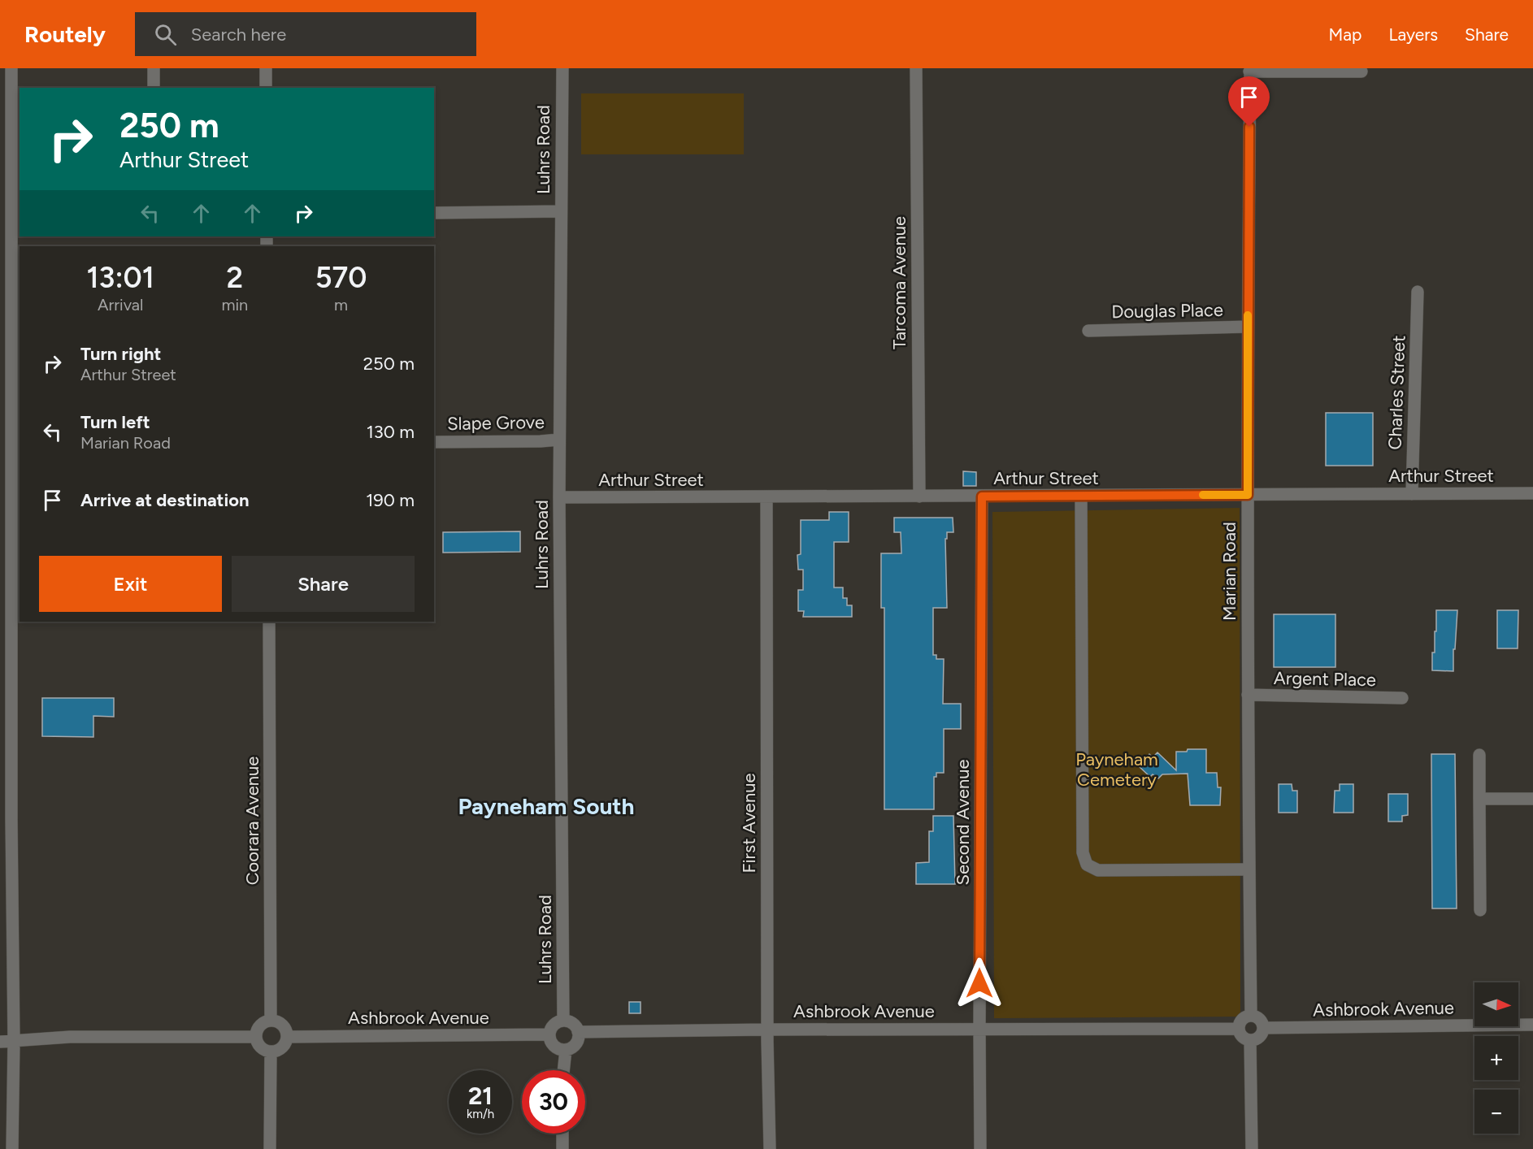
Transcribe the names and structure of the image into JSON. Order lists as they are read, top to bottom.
{
  "streets": {
    "street": [
      "Luhrs Road",
      "Tarcoma Avenue",
      "Douglas Place",
      "Charles Street",
      "Slape Grove",
      "Arthur Street",
      "Marian Road",
      "Argent Place",
      "Coorara Avenue",
      "Second Avenue",
      "First Avenue",
      "Ashbrook Avenue"
    ]
  },
  "crossings": [
    ["Luhrs Road", "Slape Grove"],
    ["Luhrs Road", "Arthur Street"],
    ["Luhrs Road", "Ashbrook Avenue"],
    ["Tarcoma Avenue", "Arthur Street"],
    ["Douglas Place", "Marian Road"],
    ["Charles Street", "Arthur Street"],
    ["Arthur Street", "Marian Road"],
    ["Arthur Street", "Second Avenue"],
    ["Arthur Street", "First Avenue"],
    ["Marian Road", "Argent Place"],
    ["Marian Road", "Ashbrook Avenue"],
    ["Coorara Avenue", "Ashbrook Avenue"],
    ["Second Avenue", "Ashbrook Avenue"],
    ["First Avenue", "Ashbrook Avenue"]
  ],
  "districts": ["Payneham South"],
  "parks": ["Payneham Cemetery"],
  "north": "right",
  "page": {
    "header": "Routely",
    "search": "Search here",
    "nav": ["Map", "Layers", "Share"],
    "turn": ["250 m", "Arthur Street"],
    "eta": [
      "13:01",
      "Arrival",
      "2",
      "min",
      "570",
      "m"
    ],
    "list": [
      {
        "name": "Turn right",
        "note": "Arthur Street",
        "value": "250 m"
      },
      {
        "name": "Turn left",
        "note": "Marian Road",
        "value": "130 m"
      },
      {
        "name": "Arrive at destination",
        "value": "190 m"
      }
    ],
    "buttons": ["Exit", "Share"],
    "map_buttons": ["+", "−"],
    "speed": "21 km/h",
    "limit": "30"
  }
}
